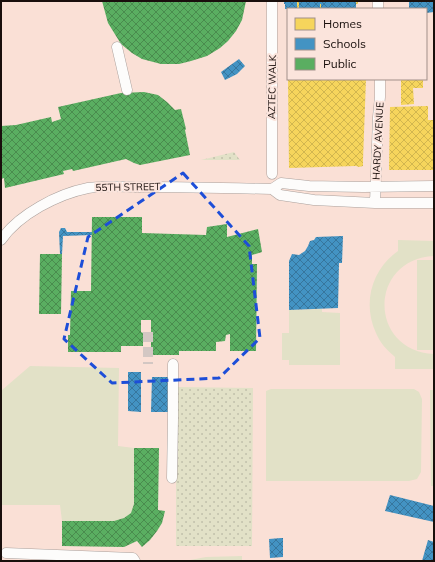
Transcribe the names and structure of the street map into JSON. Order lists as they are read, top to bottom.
{
  "streets": {
    "street": ["AZTEC WALK", "HARDY AVENUE", "55TH STREET"]
  },
  "crossings": [
    ["HARDY AVENUE", "55TH STREET"]
  ],
  "legend": ["Homes", "Schools", "Public"]
}
